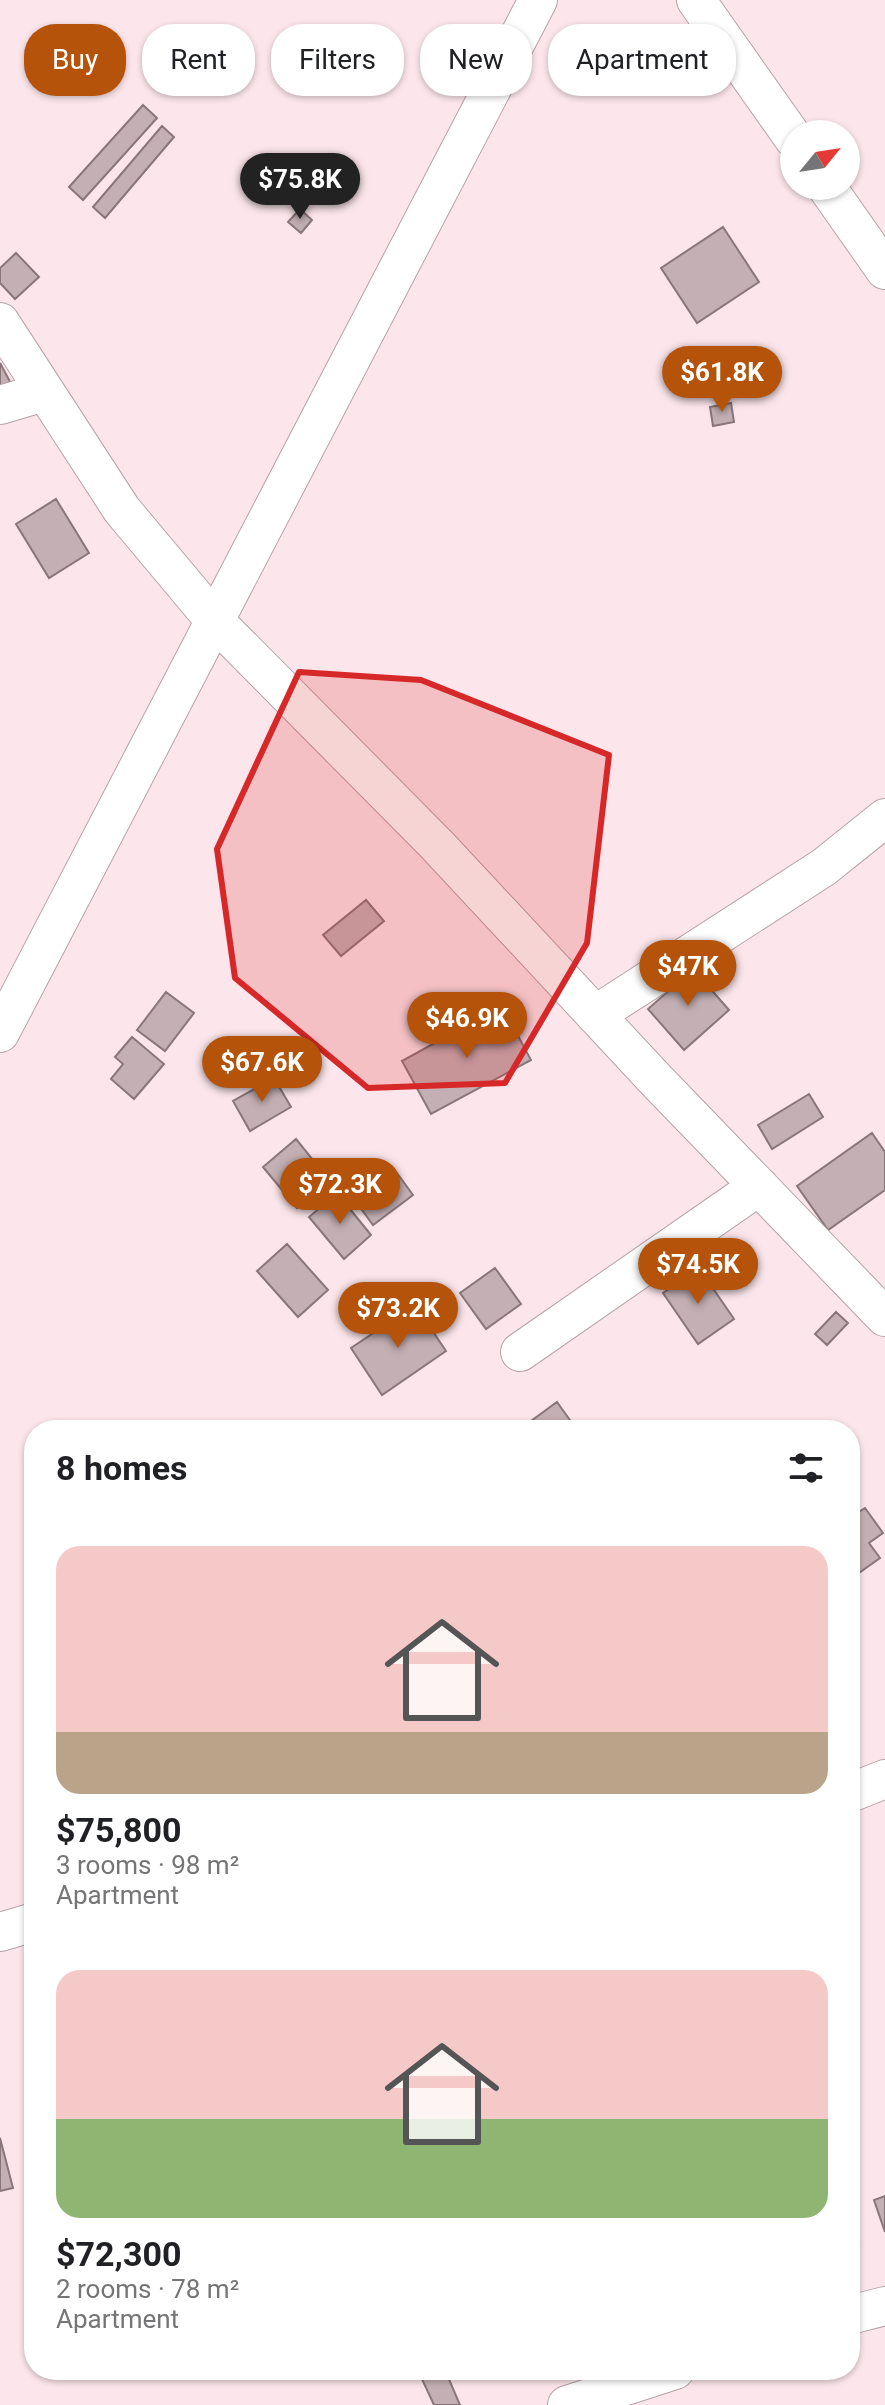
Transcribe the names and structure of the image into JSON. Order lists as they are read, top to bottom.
{
  "north": "top right",
  "page": {
    "chip": [
      "Buy",
      "Rent",
      "Filters",
      "New",
      "Apartment"
    ],
    "price": [
      "$75.8K",
      "$61.8K",
      "$47K",
      "$46.9K",
      "$67.6K",
      "$72.3K",
      "$74.5K",
      "$73.2K"
    ],
    "heading": "8 homes",
    "list": [
      {
        "name": "$75,800",
        "note": "3 rooms · 98 m² · Apartment"
      },
      {
        "name": "$72,300",
        "note": "2 rooms · 78 m² · Apartment"
      }
    ]
  }
}
